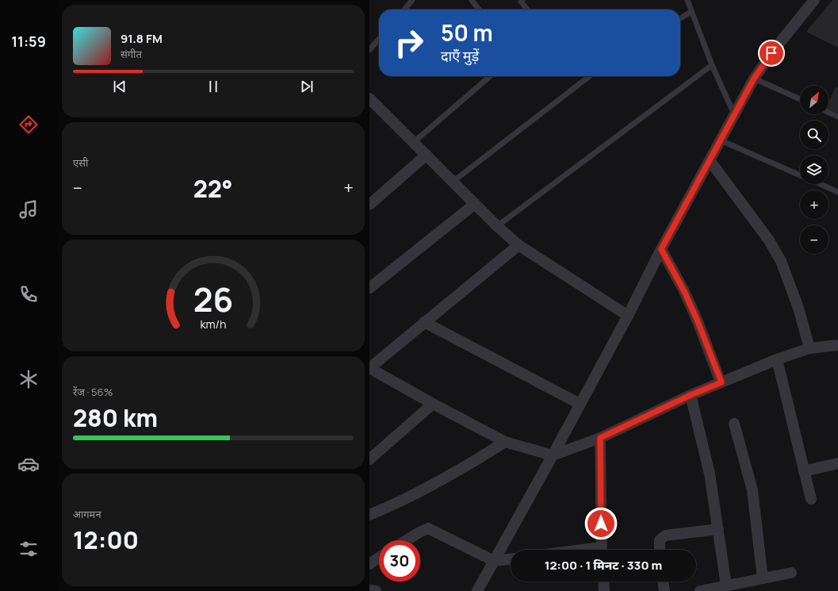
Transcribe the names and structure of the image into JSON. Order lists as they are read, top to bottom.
{
  "north": "top right",
  "page": {
    "tabs": "11:59",
    "turn": ["50 m", "दाएँ मुड़ें"],
    "song": ["91.8 FM", "संगीत"],
    "map_buttons": ["+", "−"],
    "tile": [
      "एसी",
      ["रेंज · 56%", "280 km"],
      ["आगमन", "12:00"]
    ],
    "heat": ["−", "22°", "+"],
    "limit": "30",
    "trip": "12:00 · 1 मिनट · 330 m",
    "gauge": ["26", "km/h"]
  }
}
